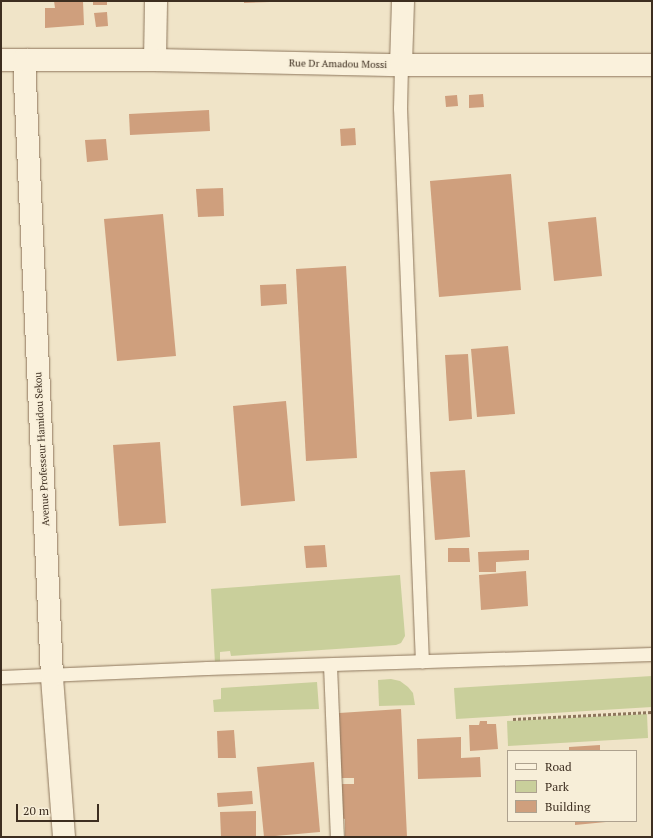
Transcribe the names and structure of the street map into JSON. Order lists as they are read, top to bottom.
{
  "streets": {
    "street": ["Rue Dr Amadou Mossi", "Avenue Professeur Hamidou Sekou"]
  },
  "crossings": [
    ["Rue Dr Amadou Mossi", "Avenue Professeur Hamidou Sekou"]
  ],
  "legend": ["Road", "Park", "Building"],
  "scale_bar": "20 m"
}
